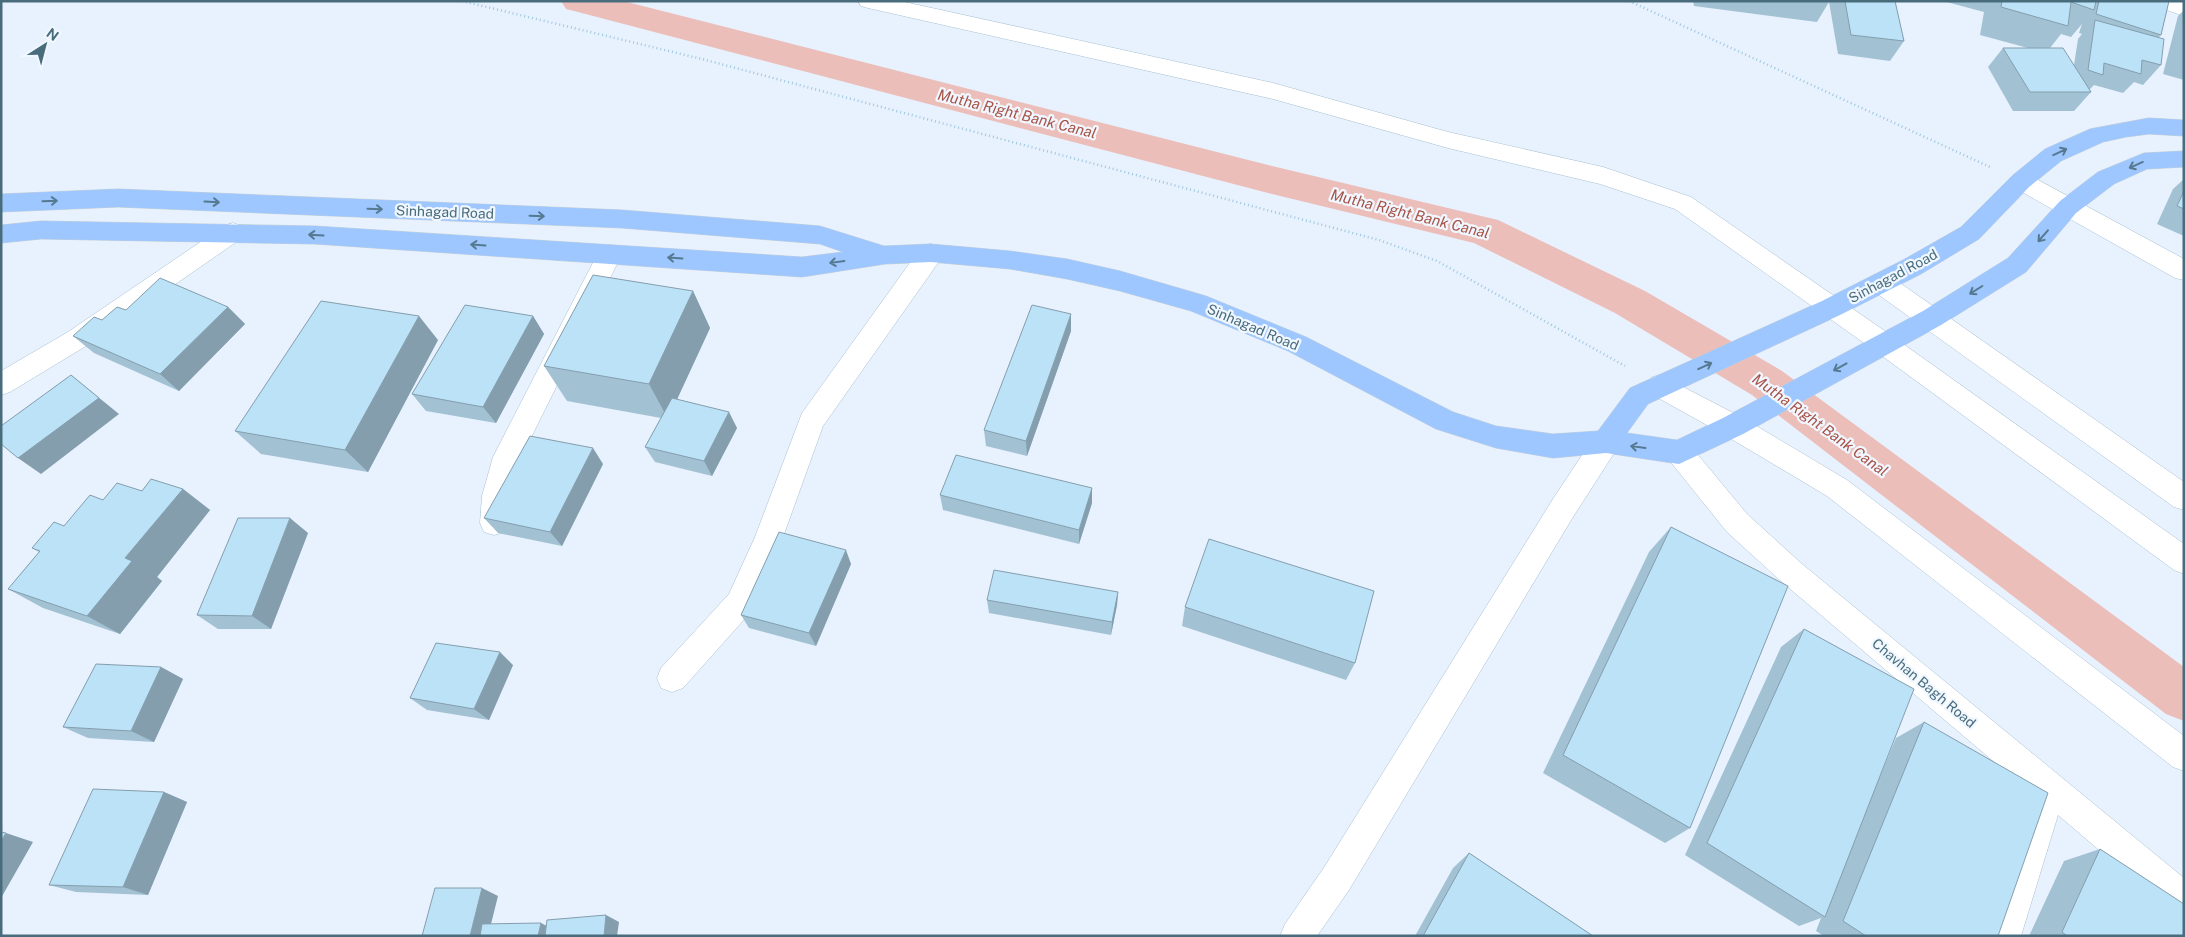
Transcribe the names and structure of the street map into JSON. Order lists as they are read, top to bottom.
{
  "streets": {
    "main road": ["Sinhagad Road"],
    "street": ["Chavhan Bagh Road"]
  },
  "crossings": [
    ["Sinhagad Road", "Chavhan Bagh Road"]
  ],
  "water": ["Mutha Right Bank Canal"],
  "north": "top right"
}
